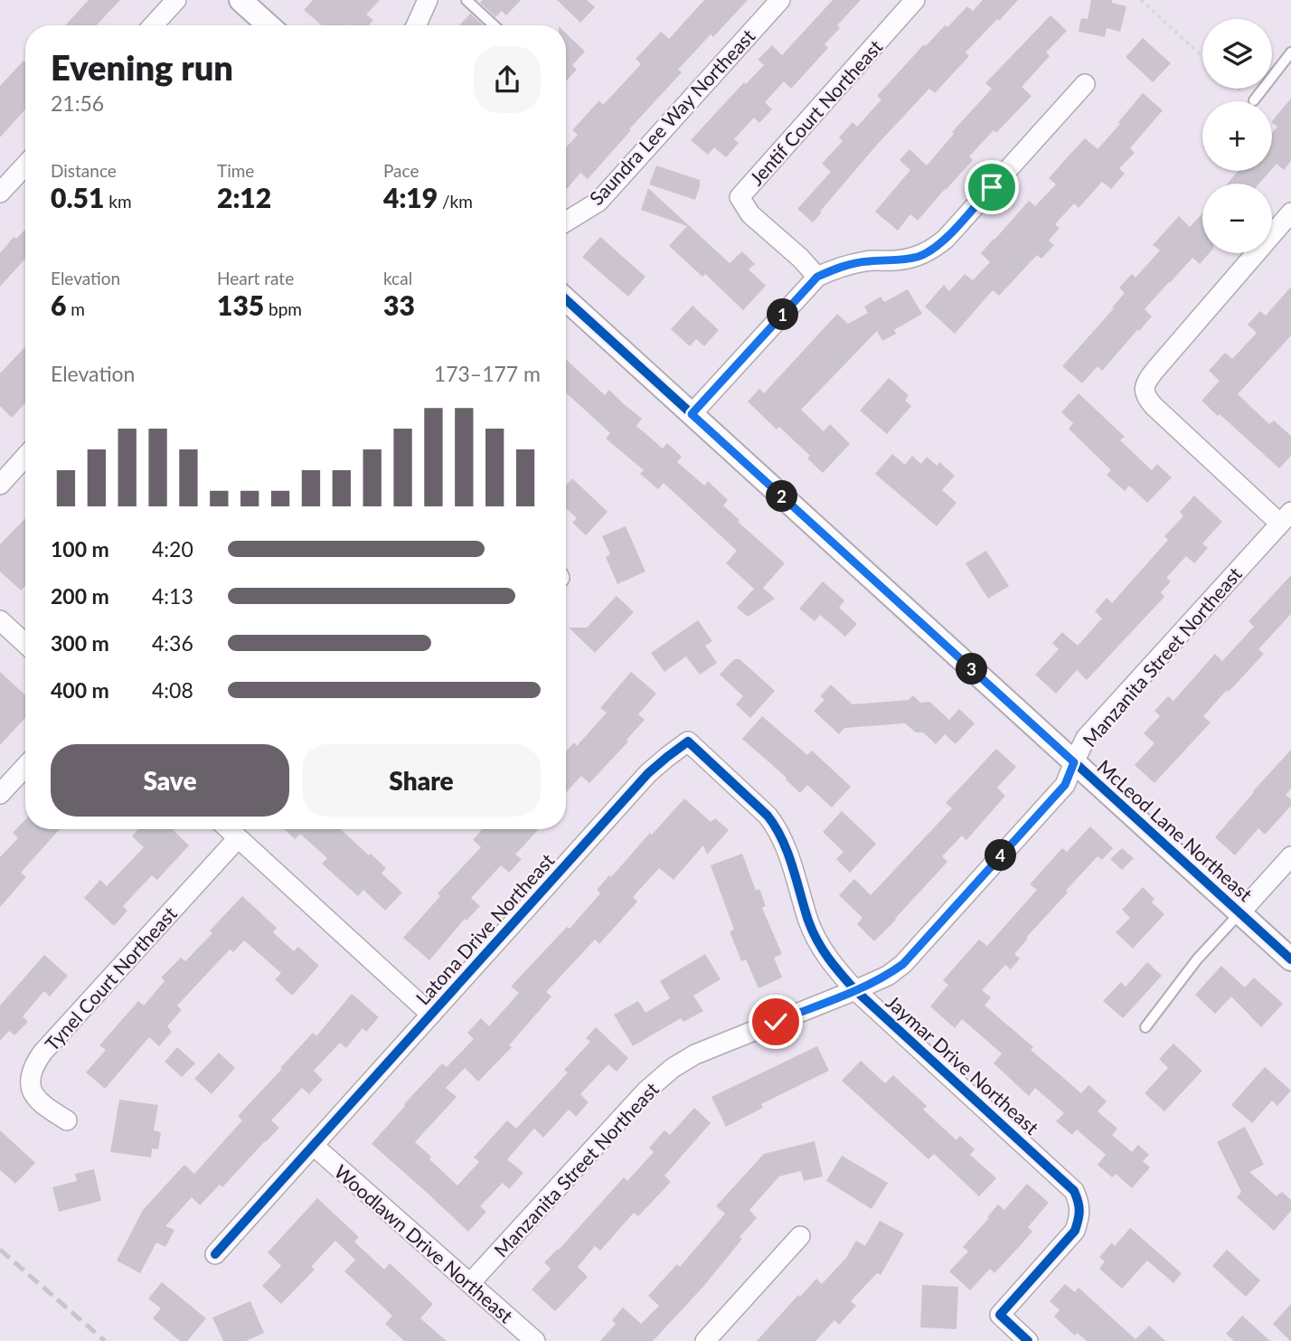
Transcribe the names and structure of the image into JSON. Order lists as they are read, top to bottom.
{
  "streets": {
    "street": [
      "Jentif Court Northeast",
      "Saundra Lee Way Northeast",
      "Manzanita Street Northeast",
      "McLeod Lane Northeast",
      "Latona Drive Northeast",
      "Tynel Court Northeast",
      "Jaymar Drive Northeast",
      "Woodlawn Drive Northeast"
    ]
  },
  "crossings": [
    ["Manzanita Street Northeast", "McLeod Lane Northeast"],
    ["Manzanita Street Northeast", "Jaymar Drive Northeast"],
    ["Manzanita Street Northeast", "Woodlawn Drive Northeast"],
    ["Latona Drive Northeast", "Jaymar Drive Northeast"],
    ["Latona Drive Northeast", "Woodlawn Drive Northeast"]
  ],
  "page": {
    "map_buttons": ["+", "−"],
    "heading": ["Evening run", "21:56"],
    "stats": [
      ["Distance", "0.51 km"],
      ["Time", "2:12"],
      ["Pace", "4:19 /km"],
      ["Elevation", "6 m"],
      ["Heart rate", "135 bpm"],
      ["kcal", "33"]
    ],
    "pins": [
      "1",
      "2",
      "3",
      "4"
    ],
    "chart": ["Elevation", "173–177 m"],
    "list": [
      {
        "name": "100 m",
        "note": "4:20"
      },
      {
        "name": "200 m",
        "note": "4:13"
      },
      {
        "name": "300 m",
        "note": "4:36"
      },
      {
        "name": "400 m",
        "note": "4:08"
      }
    ],
    "buttons": ["Save", "Share"]
  }
}
